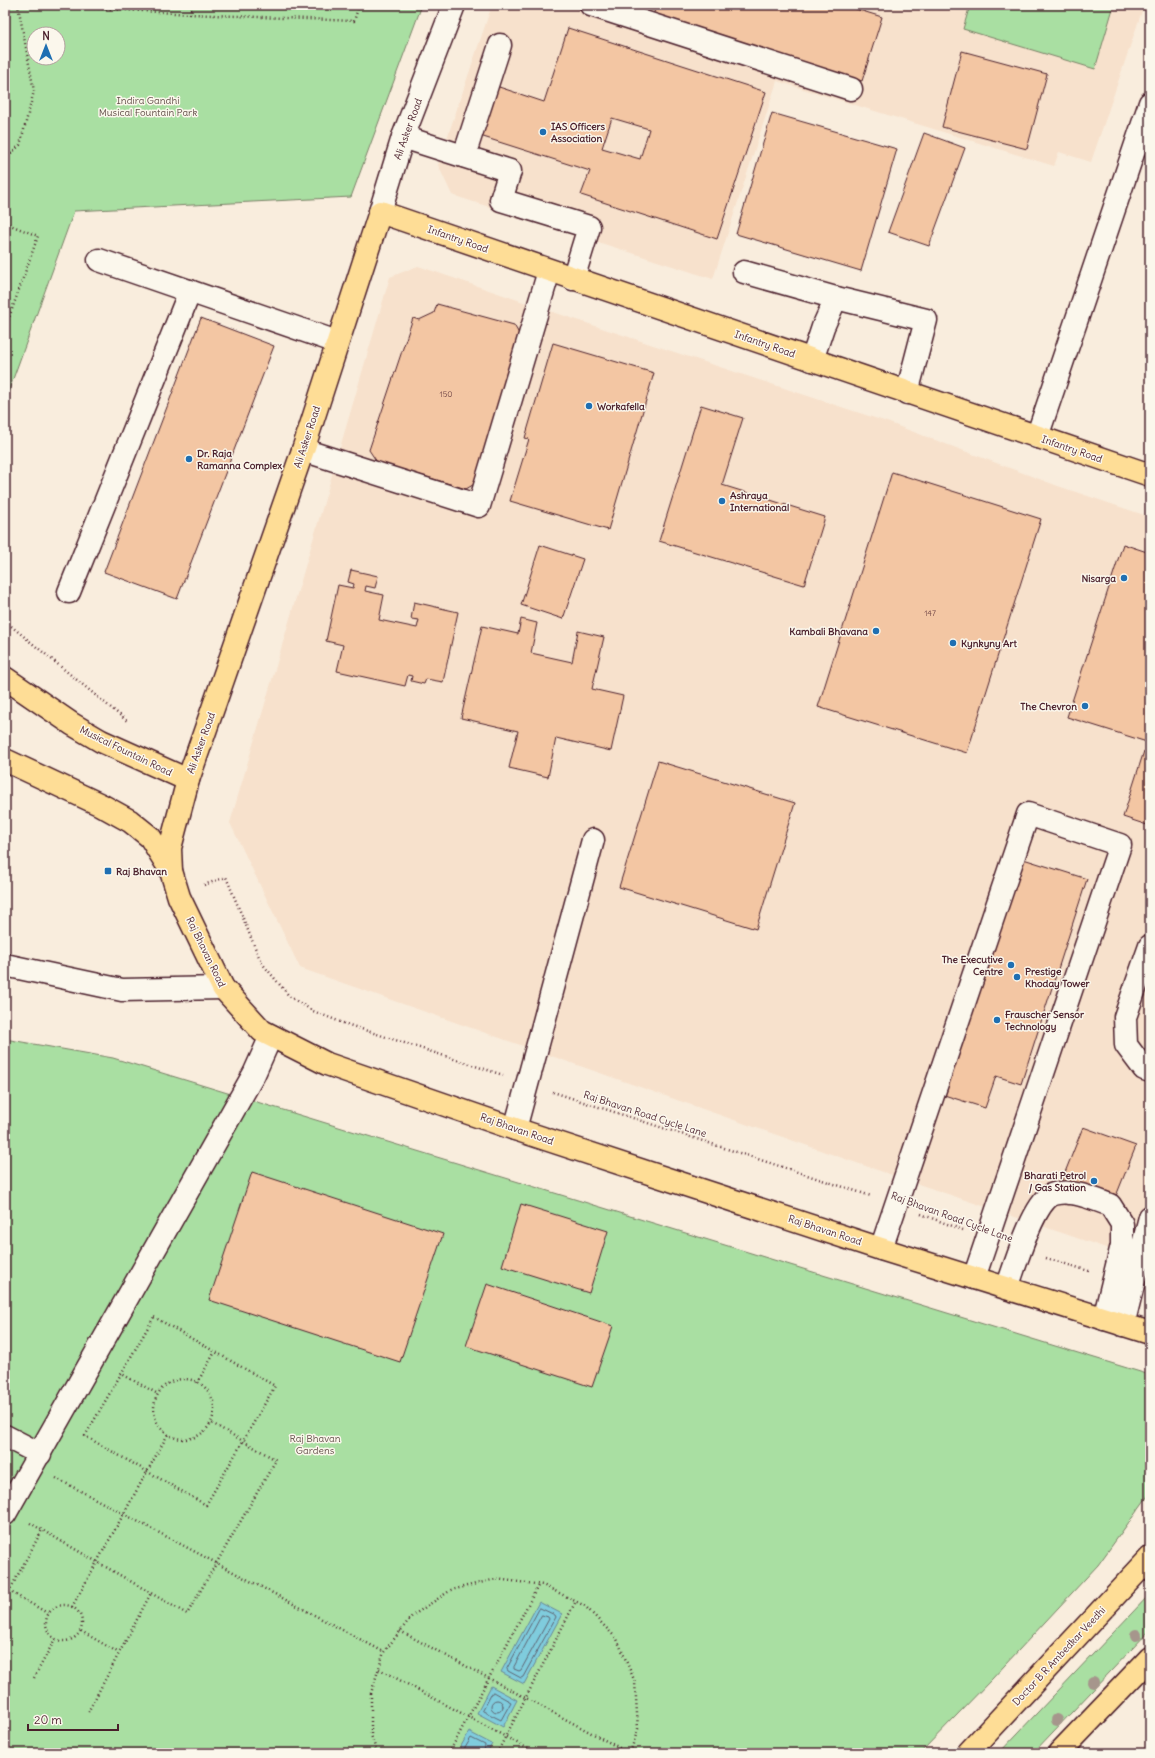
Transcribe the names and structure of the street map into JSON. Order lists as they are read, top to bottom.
{
  "streets": {
    "main road": [
      "Ali Asker Road",
      "Infantry Road",
      "Musical Fountain Road",
      "Raj Bhavan Road",
      "Doctor B R Ambedkar Veedhi"
    ],
    "path": ["Raj Bhavan Road Cycle Lane"]
  },
  "crossings": [
    ["Ali Asker Road", "Infantry Road"],
    ["Ali Asker Road", "Musical Fountain Road"],
    ["Ali Asker Road", "Raj Bhavan Road"]
  ],
  "parks": ["Indira Gandhi Musical Fountain Park", "Raj Bhavan Gardens"],
  "places": {
    "other": [
      "IAS Officers Association",
      "Workafella",
      "Dr. Raja Ramanna Complex",
      "Ashraya International",
      "Nisarga",
      "Kambali Bhavana",
      "Kynkyny Art",
      "The Chevron",
      "The Executive Centre",
      "Prestige Khoday Tower",
      "Frauscher Sensor Technology",
      "Bharati Petrol / Gas Station"
    ],
    "transit": ["Raj Bhavan"]
  },
  "house_numbers": ["150", "147"],
  "scale_bar": "20 m",
  "north": "top"
}
